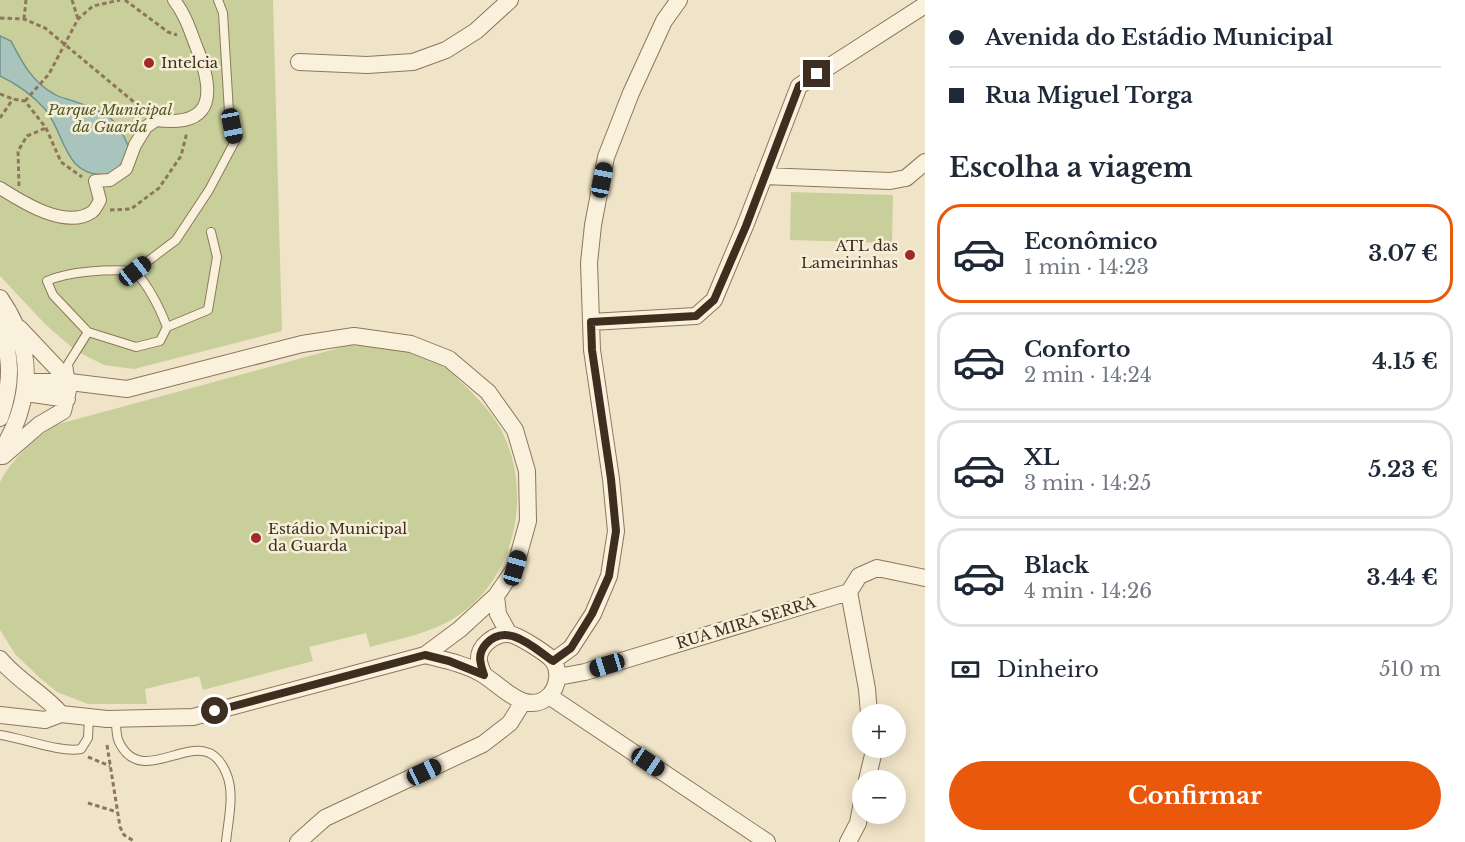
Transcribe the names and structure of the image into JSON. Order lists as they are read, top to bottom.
{
  "streets": {
    "street": ["RUA MIRA SERRA"]
  },
  "parks": ["Parque Municipal da Guarda"],
  "places": ["Intelcia", "ATL das Lameirinhas", "Estádio Municipal da Guarda"],
  "page": {
    "banner": ["Avenida do Estádio Municipal", "Rua Miguel Torga"],
    "heading": "Escolha a viagem",
    "list": [
      {
        "name": "Econômico",
        "note": "1 min · 14:23",
        "value": "3.07 €"
      },
      {
        "name": "Conforto",
        "note": "2 min · 14:24",
        "value": "4.15 €"
      },
      {
        "name": "XL",
        "note": "3 min · 14:25",
        "value": "5.23 €"
      },
      {
        "name": "Black",
        "note": "4 min · 14:26",
        "value": "3.44 €"
      }
    ],
    "pay": ["Dinheiro", "510 m"],
    "map_buttons": ["+", "−"],
    "buttons": "Confirmar"
  }
}
